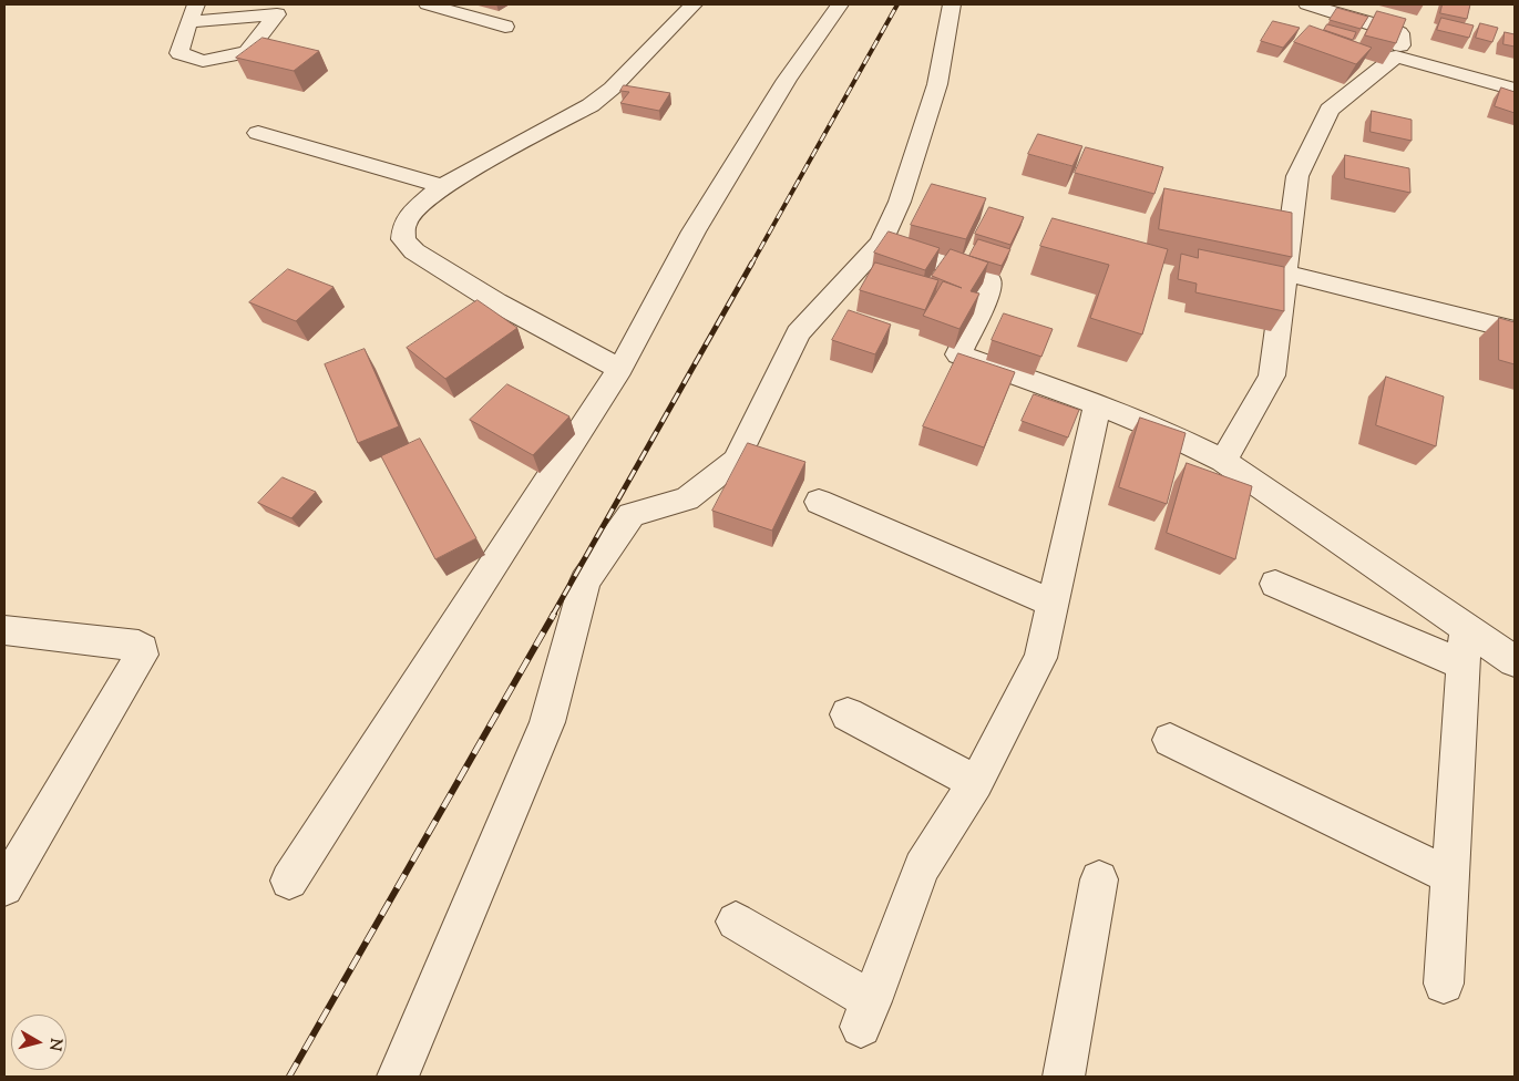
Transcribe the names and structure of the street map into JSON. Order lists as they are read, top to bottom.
{
  "north": "right"
}
